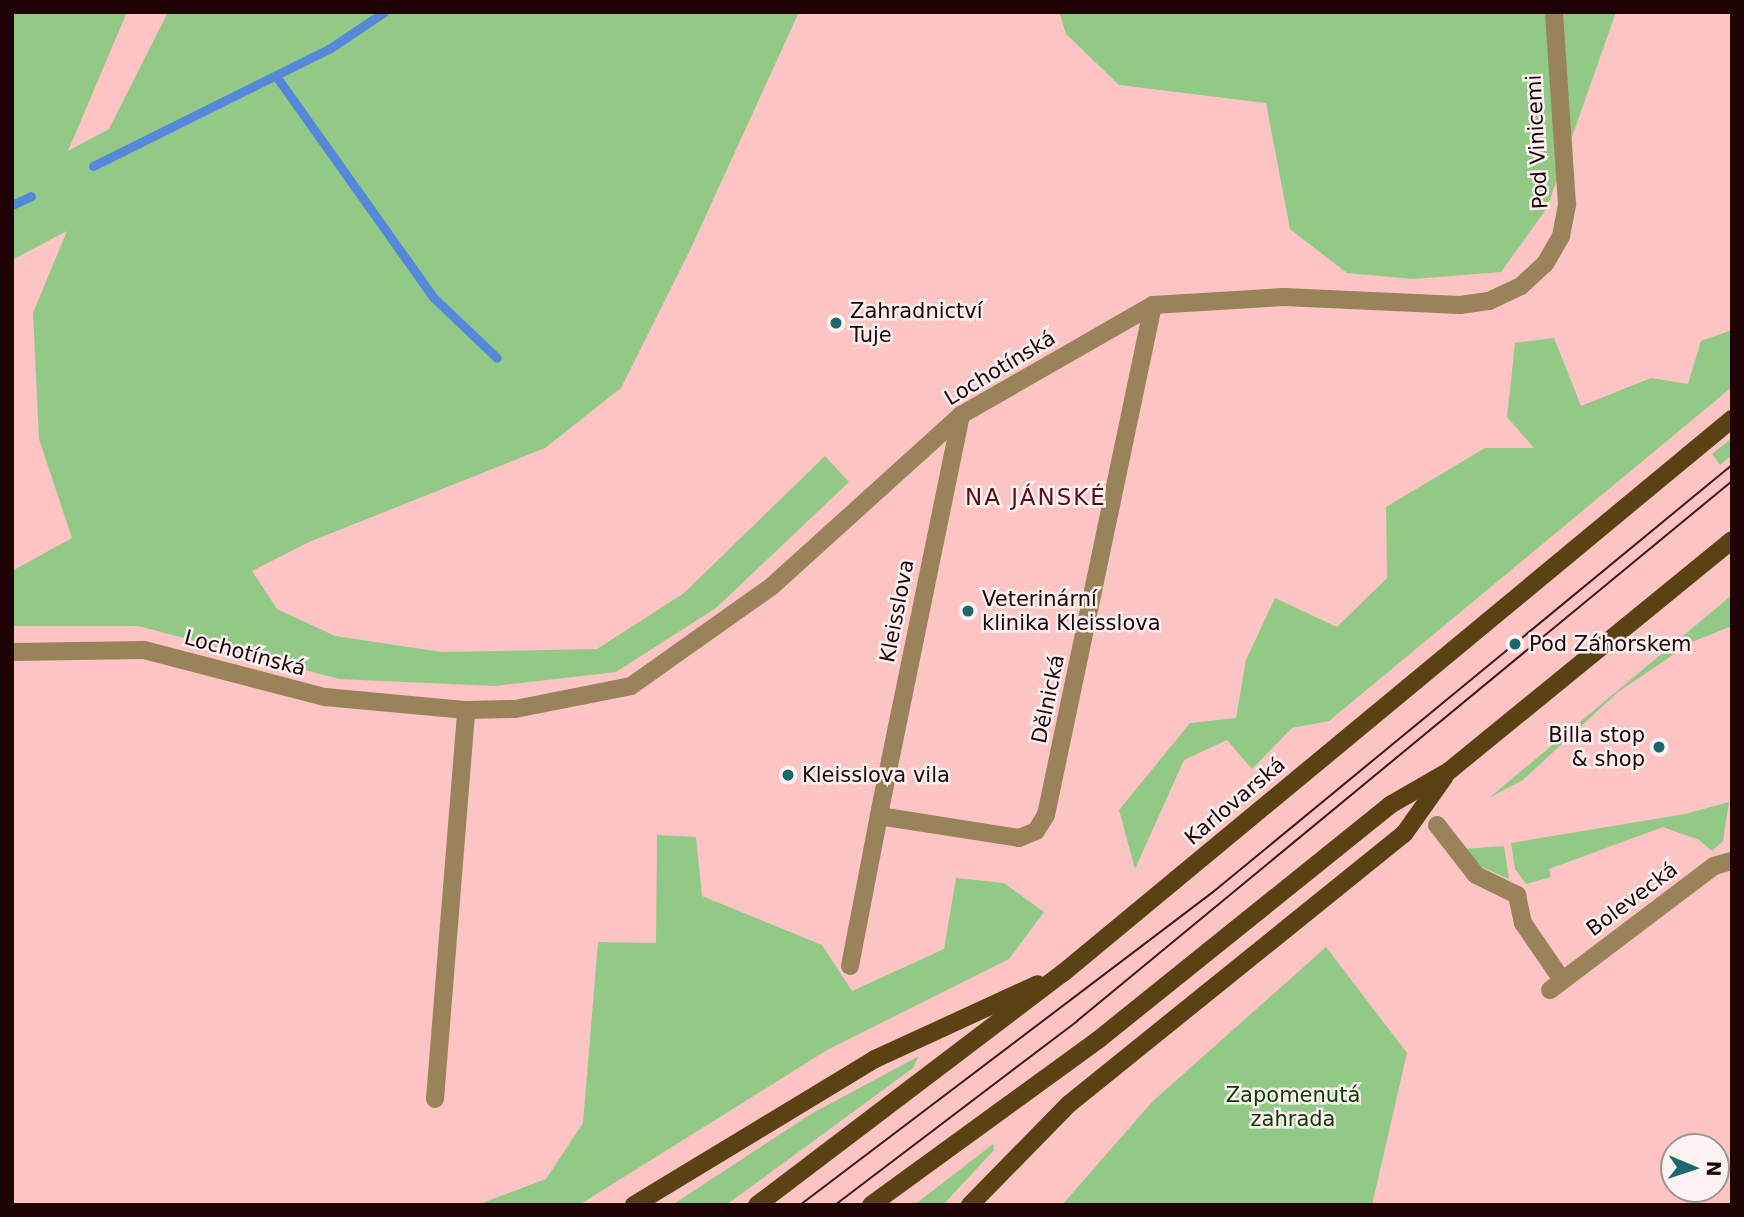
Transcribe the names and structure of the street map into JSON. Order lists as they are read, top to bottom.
{
  "streets": {
    "main road": ["Karlovarská"],
    "street": [
      "Pod Vinicemi",
      "Lochotínská",
      "Kleisslova",
      "Dělnická",
      "Bolevecká"
    ]
  },
  "crossings": [
    ["Pod Vinicemi", "Lochotínská"],
    ["Lochotínská", "Kleisslova"],
    ["Lochotínská", "Dělnická"],
    ["Kleisslova", "Dělnická"]
  ],
  "districts": ["NA JÁNSKÉ"],
  "parks": ["Zapomenutá zahrada"],
  "places": [
    "Zahradnictví Tuje",
    "Veterinární klinika Kleisslova",
    "Pod Záhorskem",
    "Billa stop & shop",
    "Kleisslova vila"
  ],
  "north": "right"
}
